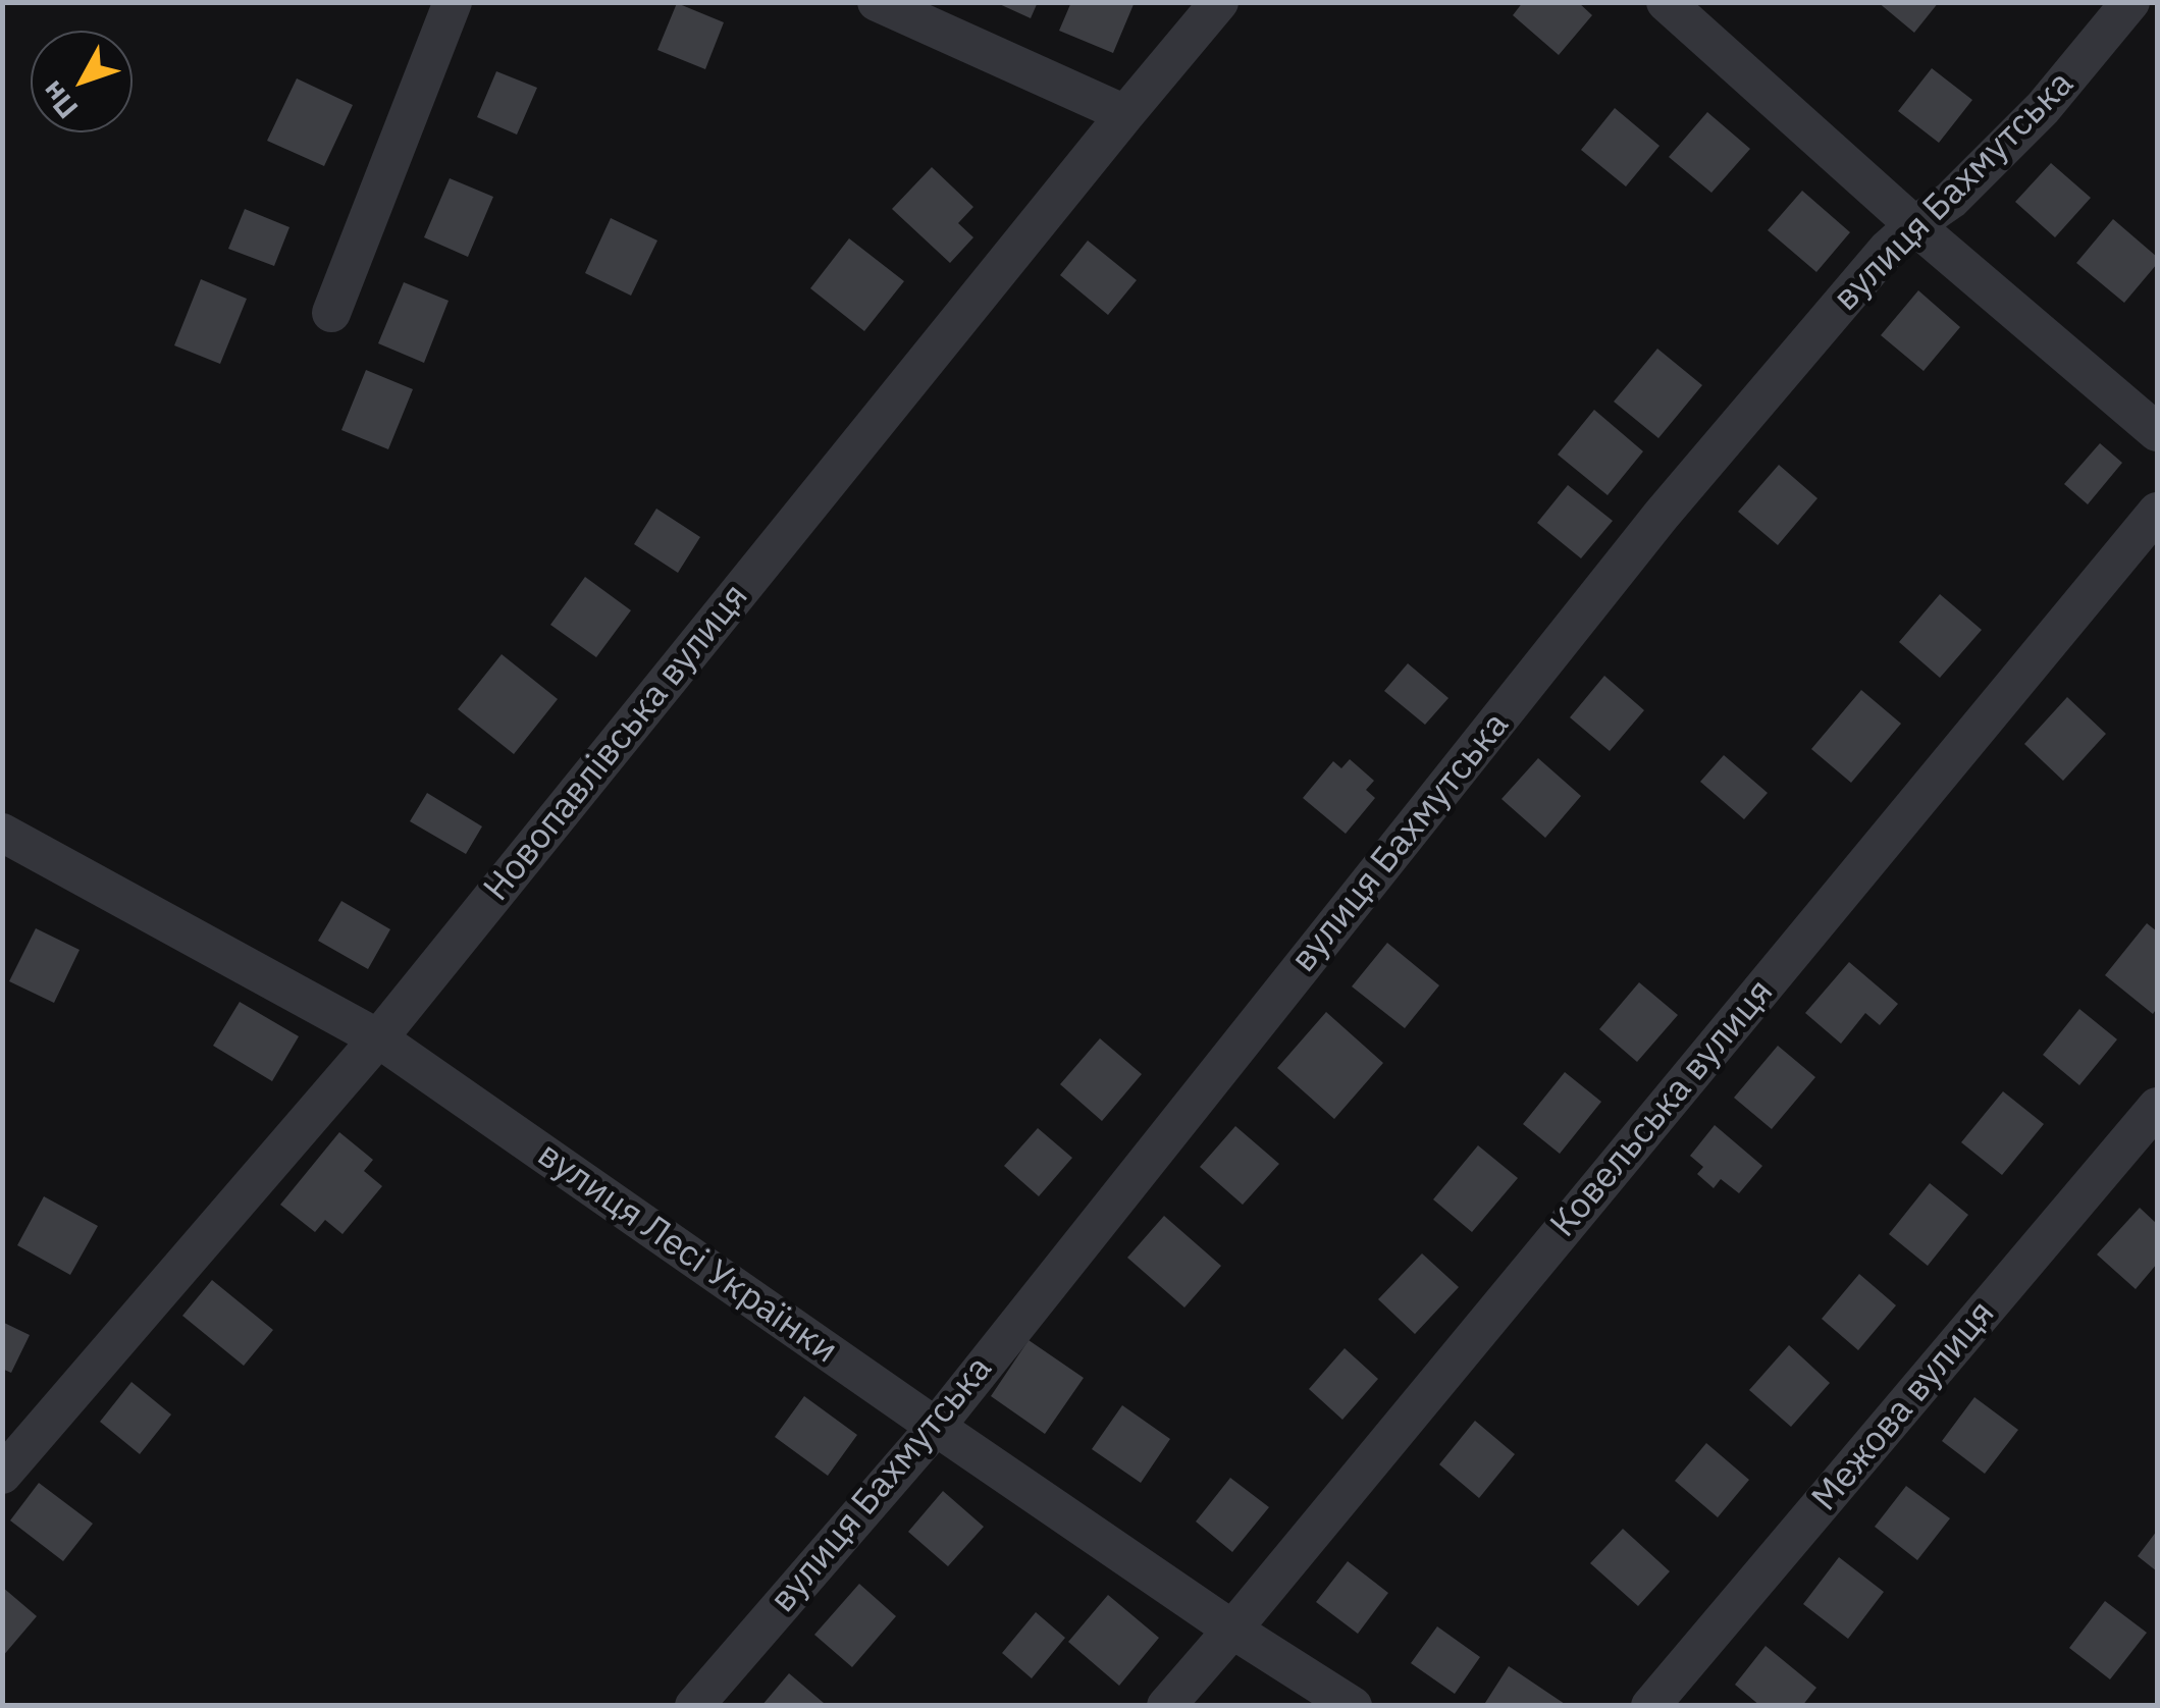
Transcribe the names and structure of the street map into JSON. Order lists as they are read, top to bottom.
{
  "streets": {
    "street": [
      "вулиця Бахмутська",
      "Новопавлівська вулиця",
      "Ковельська вулиця",
      "вулиця Лесі Українки",
      "Межова вулиця"
    ]
  },
  "crossings": [
    ["вулиця Бахмутська", "вулиця Лесі Українки"],
    ["Новопавлівська вулиця", "вулиця Лесі Українки"],
    ["Ковельська вулиця", "вулиця Лесі Українки"]
  ],
  "north": "bottom left"
}
